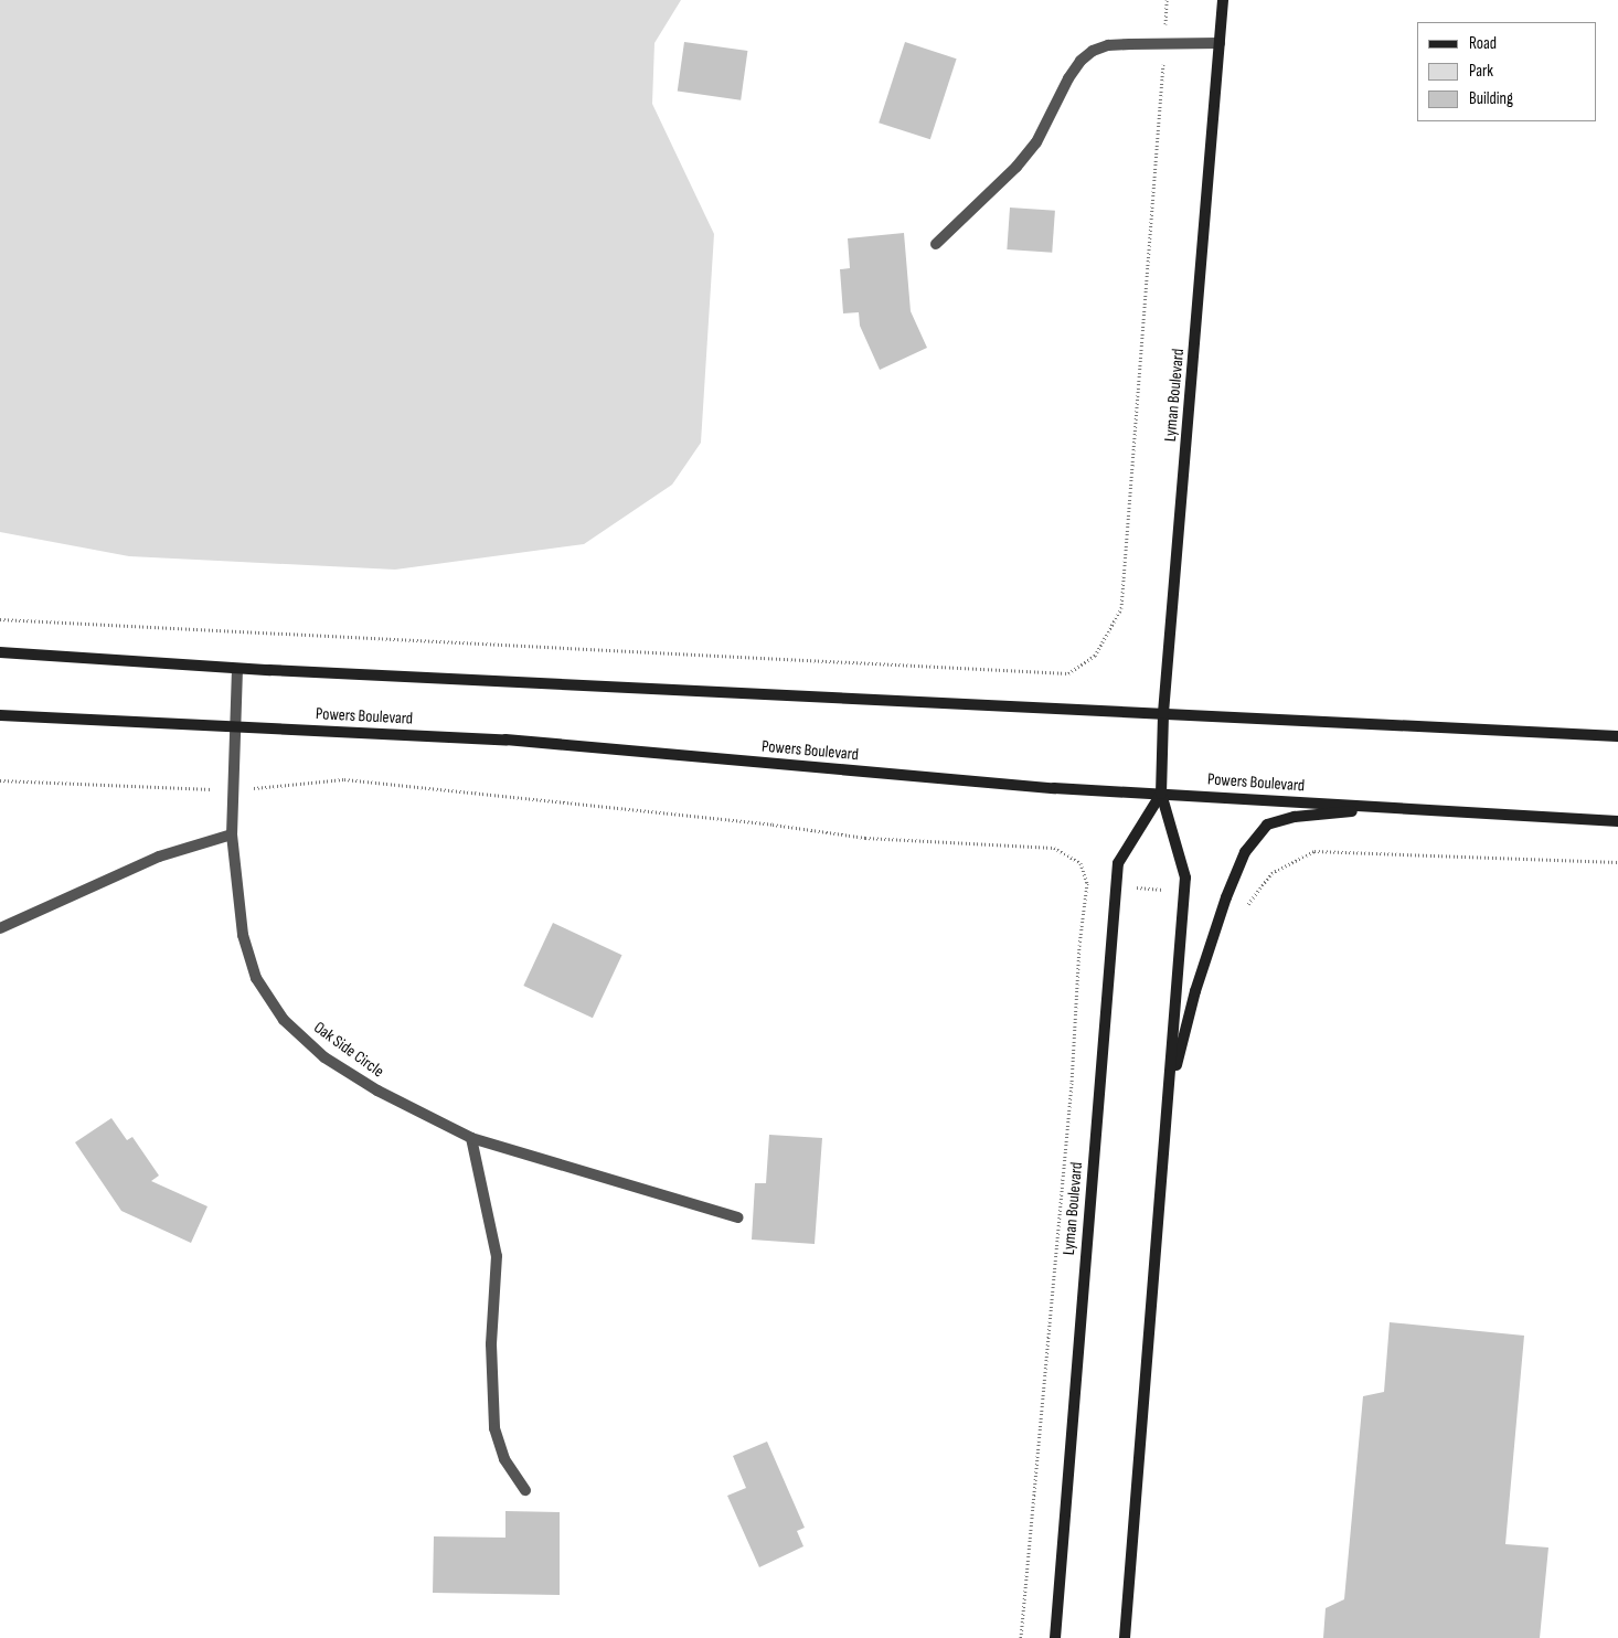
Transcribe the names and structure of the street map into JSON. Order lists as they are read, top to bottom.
{
  "streets": {
    "main road": ["Lyman Boulevard", "Powers Boulevard"],
    "street": ["Oak Side Circle"]
  },
  "crossings": [
    ["Lyman Boulevard", "Powers Boulevard"],
    ["Powers Boulevard", "Oak Side Circle"]
  ],
  "legend": ["Road", "Park", "Building"]
}
